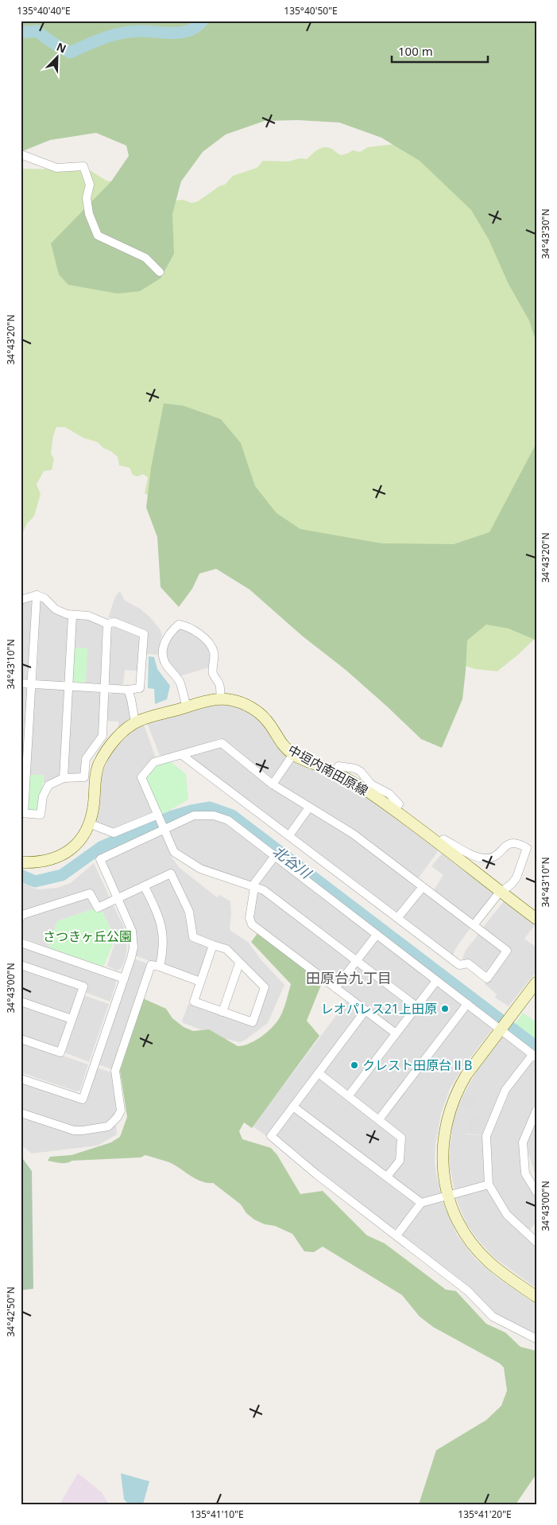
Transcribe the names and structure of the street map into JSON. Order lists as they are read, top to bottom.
{
  "streets": {
    "main road": ["中垣内南田原線"]
  },
  "districts": ["田原台九丁目"],
  "water": ["北谷川"],
  "parks": ["さつきヶ丘公園"],
  "places": ["レオパレス21上田原", "クレスト田原台ⅡB"],
  "scale_bar": "100 m",
  "north": "top right",
  "coordinates": [
    "135°40'40\"E",
    "135°40'50\"E",
    "34°43'30\"N",
    "34°43'20\"N",
    "34°43'10\"N",
    "34°43'00\"N",
    "34°42'50\"N",
    "135°41'10\"E",
    "135°41'20\"E"
  ]
}
